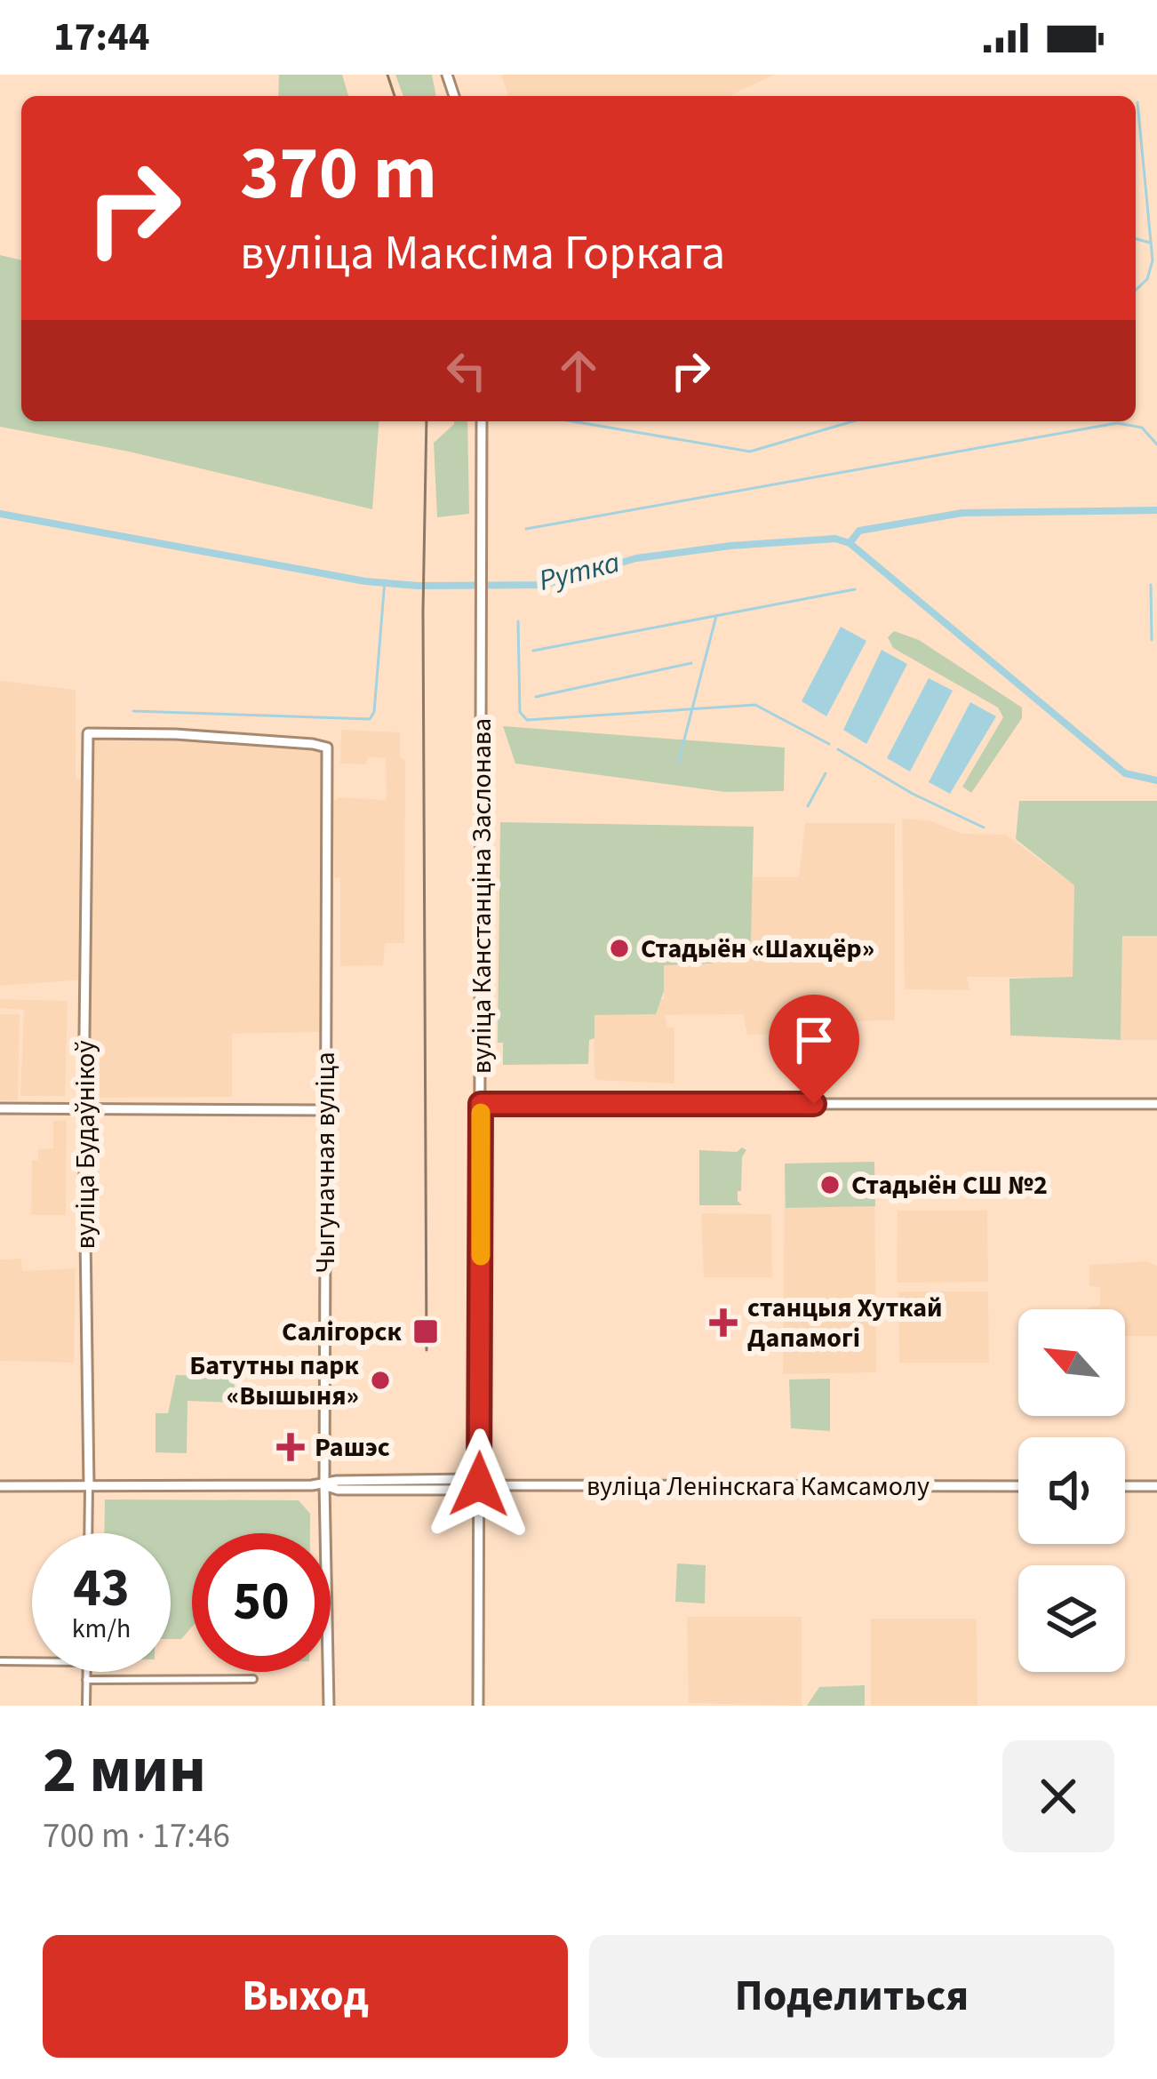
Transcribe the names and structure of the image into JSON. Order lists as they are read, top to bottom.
{
  "streets": {
    "main road": [
      "вуліца Канстанціна Заслонава",
      "вуліца Будаўнікоў",
      "Чыгуначная вуліца",
      "вуліца Ленінскага Камсамолу"
    ]
  },
  "crossings": [
    ["вуліца Канстанціна Заслонава", "вуліца Ленінскага Камсамолу"],
    ["вуліца Будаўнікоў", "Чыгуначная вуліца"],
    ["вуліца Будаўнікоў", "вуліца Ленінскага Камсамолу"],
    ["Чыгуначная вуліца", "вуліца Ленінскага Камсамолу"]
  ],
  "water": ["Рутка"],
  "places": {
    "other": ["Стадыён «Шахцёр»", "Стадыён СШ №2", "Батутны парк «Вышыня»"],
    "health": ["станцыя Хуткай Дапамогі", "Рашэс"],
    "transit": ["Салігорск"]
  },
  "north": "top left",
  "page": {
    "status": "17:44",
    "turn": ["370 m", "вуліца Максіма Горкага"],
    "speed": "43 km/h",
    "limit": "50",
    "heading": ["2 мин", "700 m · 17:46"],
    "buttons": ["Выход", "Поделиться"]
  }
}
